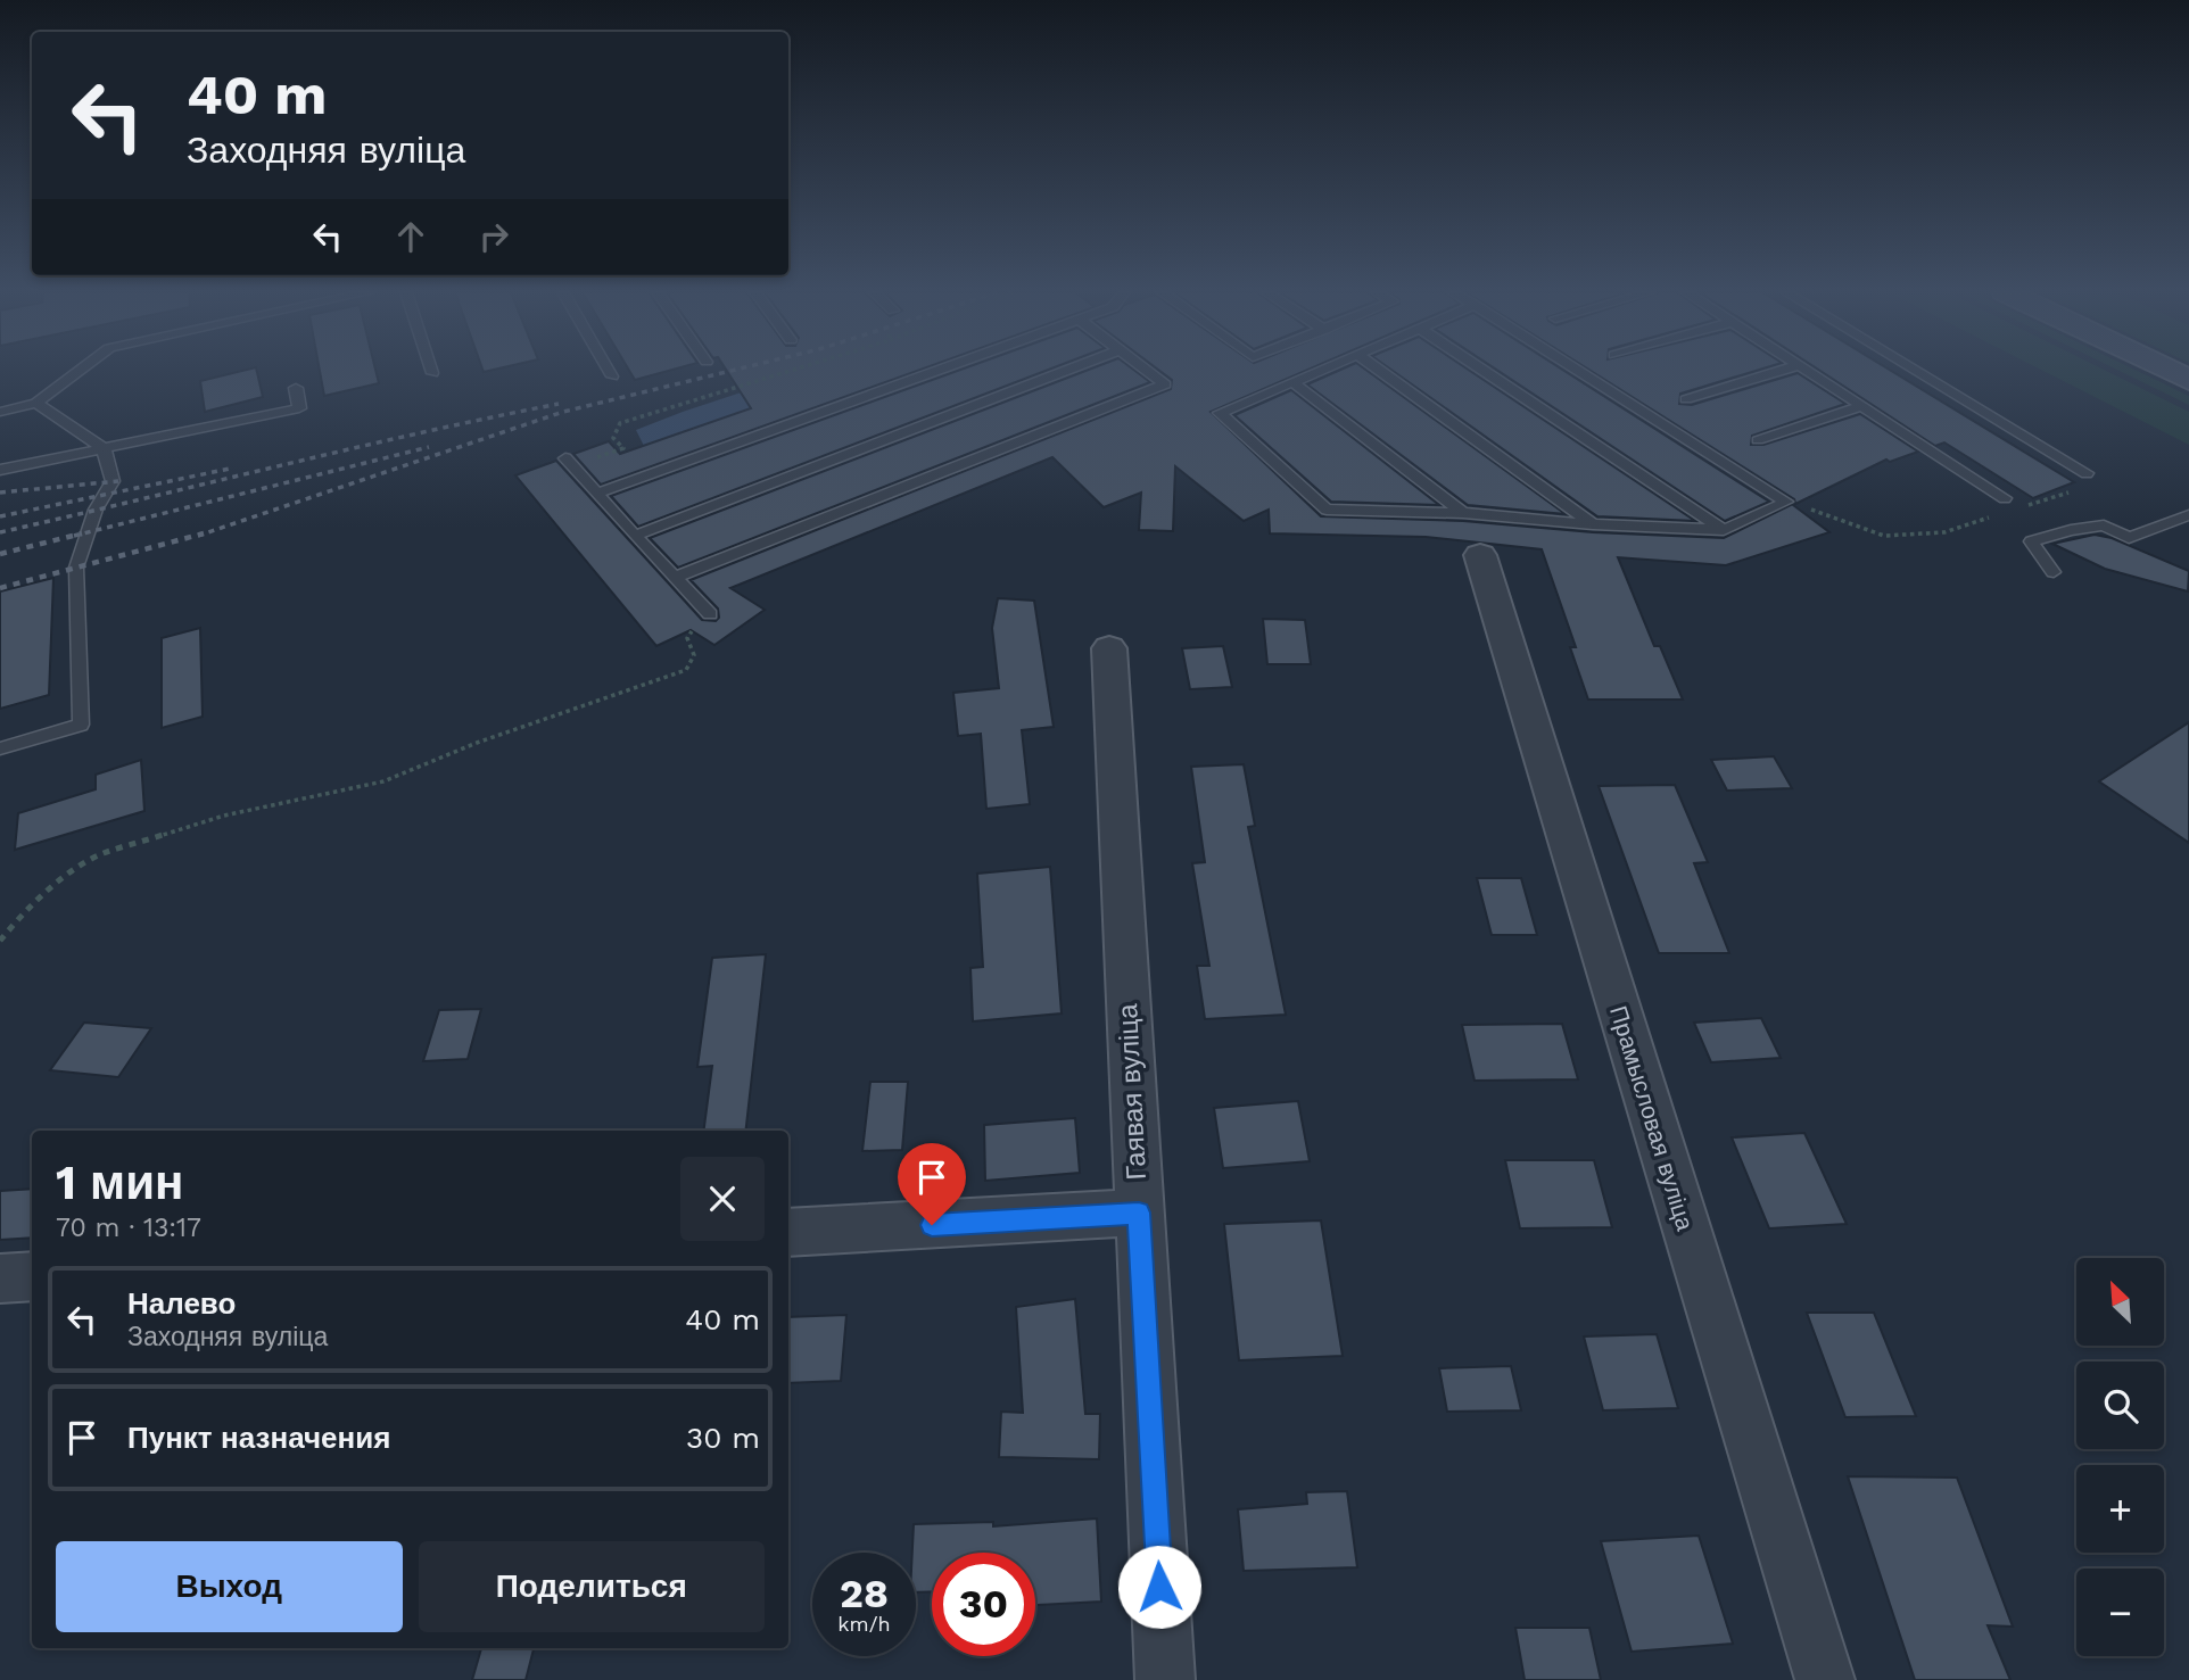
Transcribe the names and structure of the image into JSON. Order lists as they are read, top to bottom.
{
  "streets": {
    "street": ["Гаявая вуліца", "Прамысловая вуліца"]
  },
  "north": "top left",
  "page": {
    "turn": ["40 m", "Заходняя вуліца"],
    "heading": ["1 мин", "70 m · 13:17"],
    "map_buttons": ["+", "−"],
    "list": [
      {
        "name": "Налево",
        "note": "Заходняя вуліца",
        "value": "40 m"
      },
      {
        "name": "Пункт назначения",
        "value": "30 m"
      }
    ],
    "buttons": ["Выход", "Поделиться"],
    "speed": "28 km/h",
    "limit": "30"
  }
}
